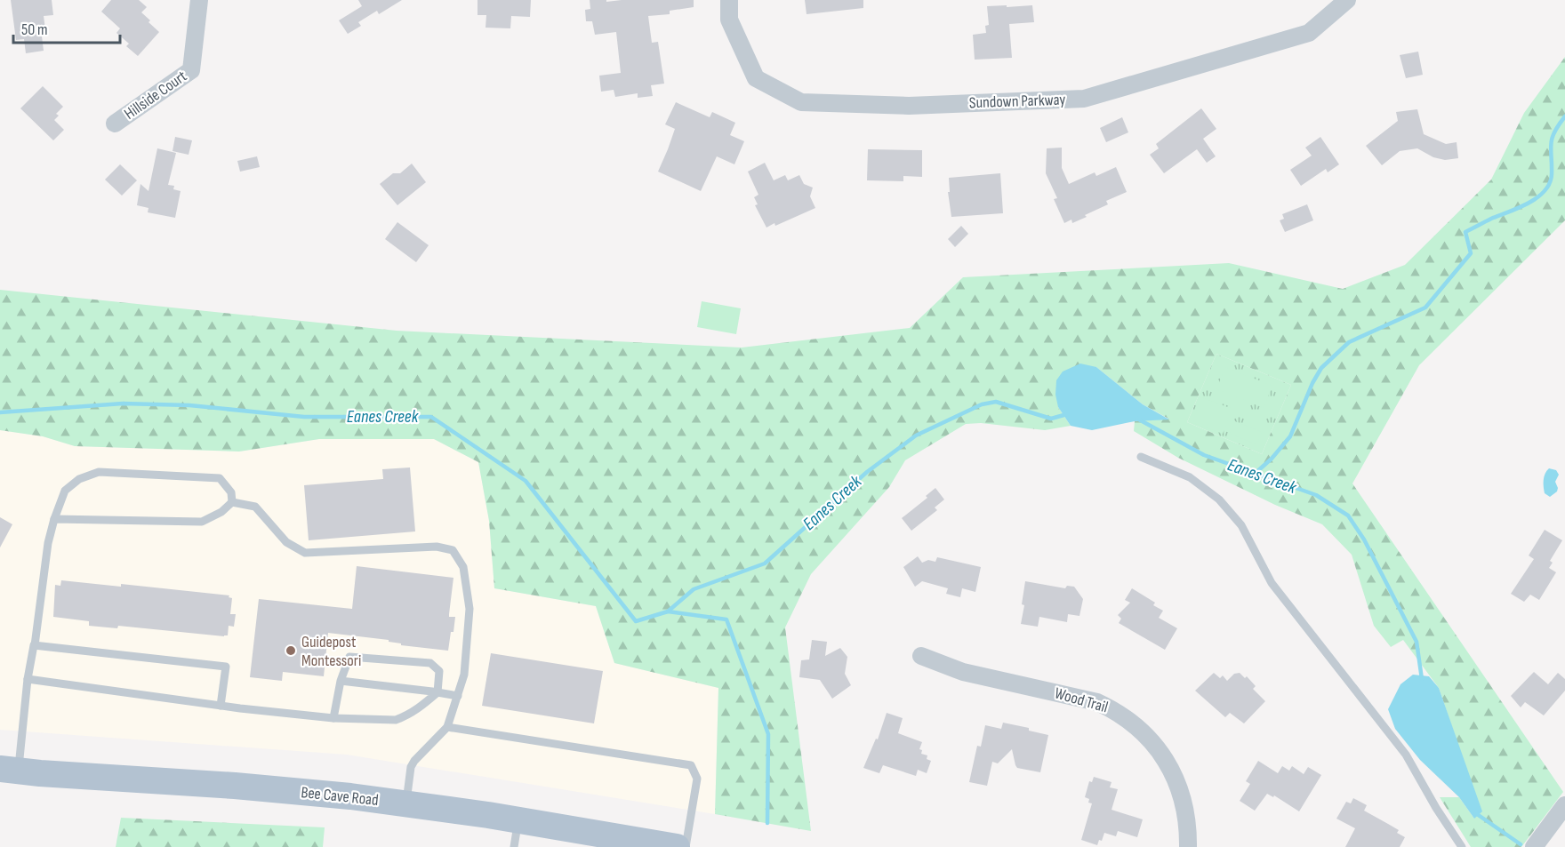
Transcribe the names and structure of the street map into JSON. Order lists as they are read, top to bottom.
{
  "streets": {
    "main road": ["Bee Cave Road"],
    "street": ["Hillside Court", "Sundown Parkway", "Wood Trail"]
  },
  "water": ["Eanes Creek"],
  "places": ["Guidepost Montessori"],
  "scale_bar": "50 m"
}
